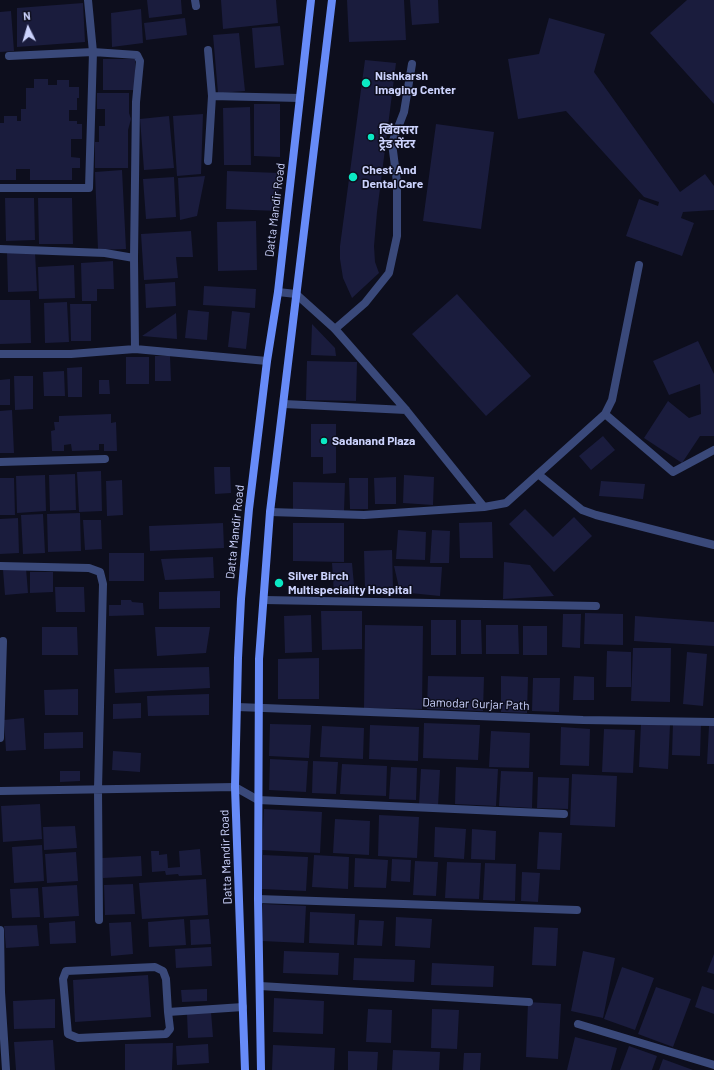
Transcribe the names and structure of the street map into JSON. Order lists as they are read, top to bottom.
{
  "streets": {
    "main road": ["Datta Mandir Road"],
    "street": ["Damodar Gurjar Path"]
  },
  "crossings": [
    ["Datta Mandir Road", "Damodar Gurjar Path"]
  ],
  "places": [
    "Nishkarsh Imaging Center",
    "खिंवसरा ट्रेड सेंटर",
    "Chest And Dental Care",
    "Sadanand Plaza",
    "Silver Birch Multispeciality Hospital"
  ],
  "north": "top"
}
